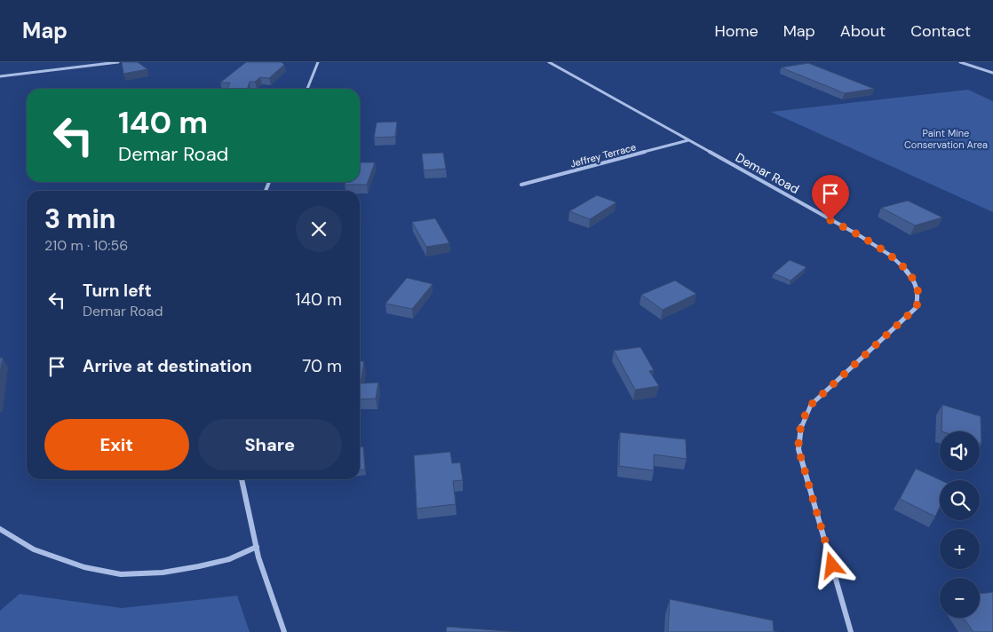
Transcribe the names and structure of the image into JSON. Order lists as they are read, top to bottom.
{
  "streets": {
    "street": ["Jeffrey Terrace", "Demar Road"]
  },
  "crossings": [
    ["Jeffrey Terrace", "Demar Road"]
  ],
  "parks": ["Paint Mine Conservation Area"],
  "page": {
    "header": "Map",
    "nav": [
      "Home",
      "Map",
      "About",
      "Contact"
    ],
    "turn": ["140 m", "Demar Road"],
    "heading": ["3 min", "210 m · 10:56"],
    "list": [
      {
        "name": "Turn left",
        "note": "Demar Road",
        "value": "140 m"
      },
      {
        "name": "Arrive at destination",
        "value": "70 m"
      }
    ],
    "buttons": ["Exit", "Share"],
    "map_buttons": ["+", "−"]
  }
}
